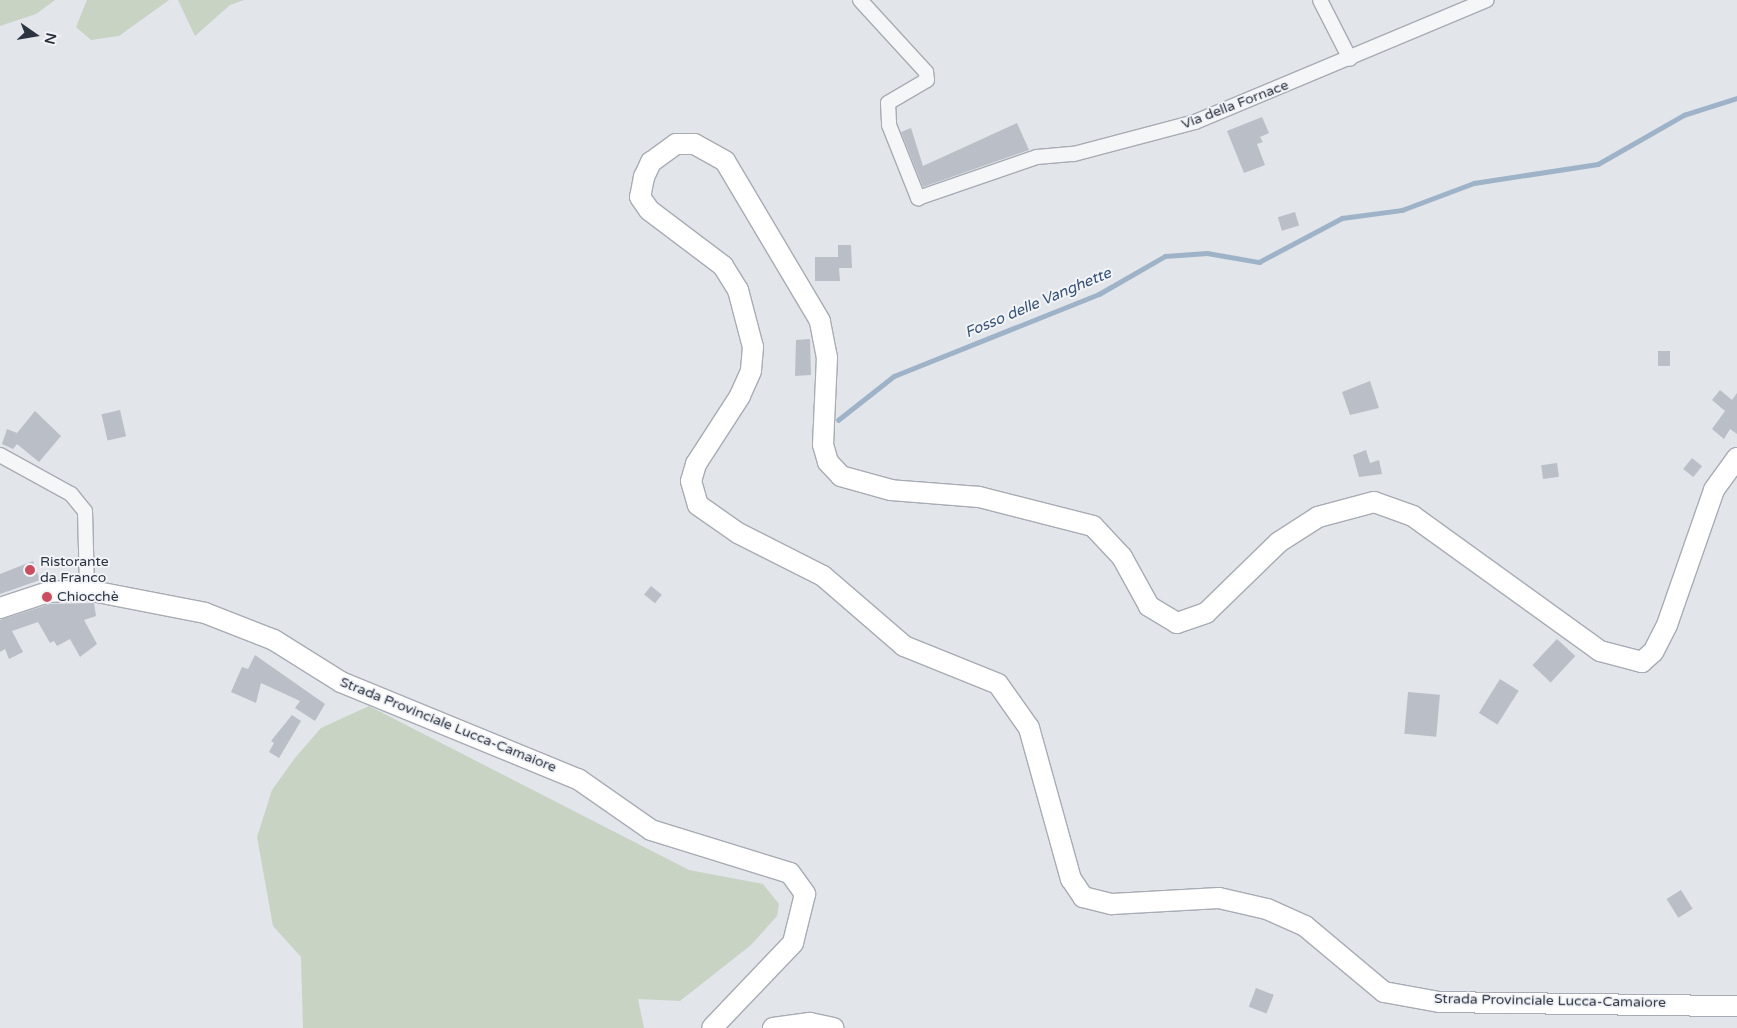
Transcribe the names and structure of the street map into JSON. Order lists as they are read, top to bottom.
{
  "streets": {
    "main road": ["Strada Provinciale Lucca-Camaiore"],
    "street": ["Via della Fornace"]
  },
  "water": ["Fosso delle Vanghette"],
  "places": ["Ristorante da Franco", "Chiocchè"],
  "north": "right"
}
